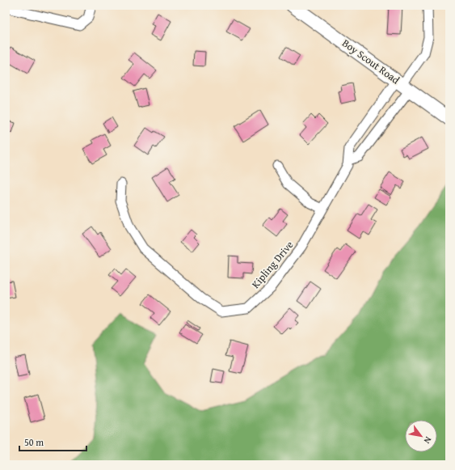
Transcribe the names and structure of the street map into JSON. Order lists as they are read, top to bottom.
{
  "streets": {
    "street": ["Boy Scout Road", "Kipling Drive"]
  },
  "crossings": [
    ["Boy Scout Road", "Kipling Drive"]
  ],
  "scale_bar": "50 m",
  "north": "bottom right"
}
